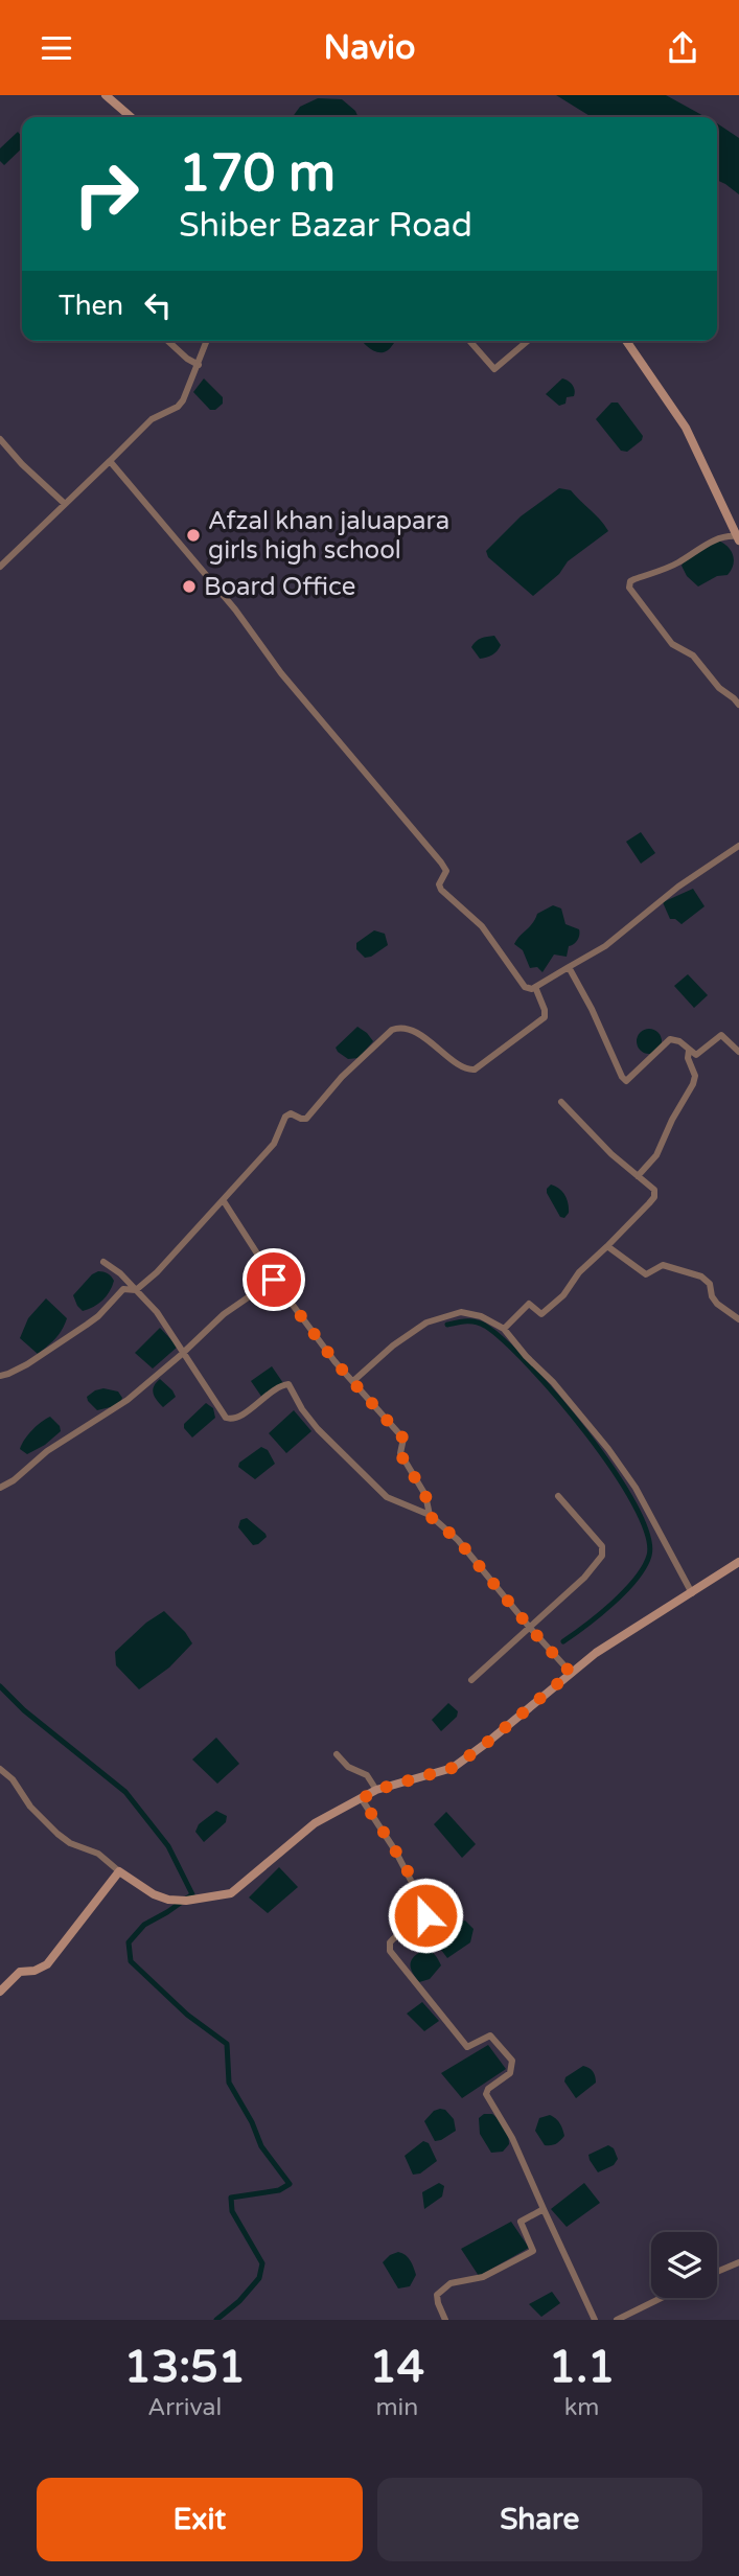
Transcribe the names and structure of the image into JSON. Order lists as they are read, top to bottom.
{
  "places": ["Afzal khan jaluapara girls high school", "Board Office"],
  "page": {
    "header": "Navio",
    "turn": ["170 m", "Shiber Bazar Road"],
    "then": "Then",
    "eta": [
      "13:51",
      "Arrival",
      "14",
      "min",
      "1.1",
      "km"
    ],
    "buttons": ["Exit", "Share"]
  }
}
